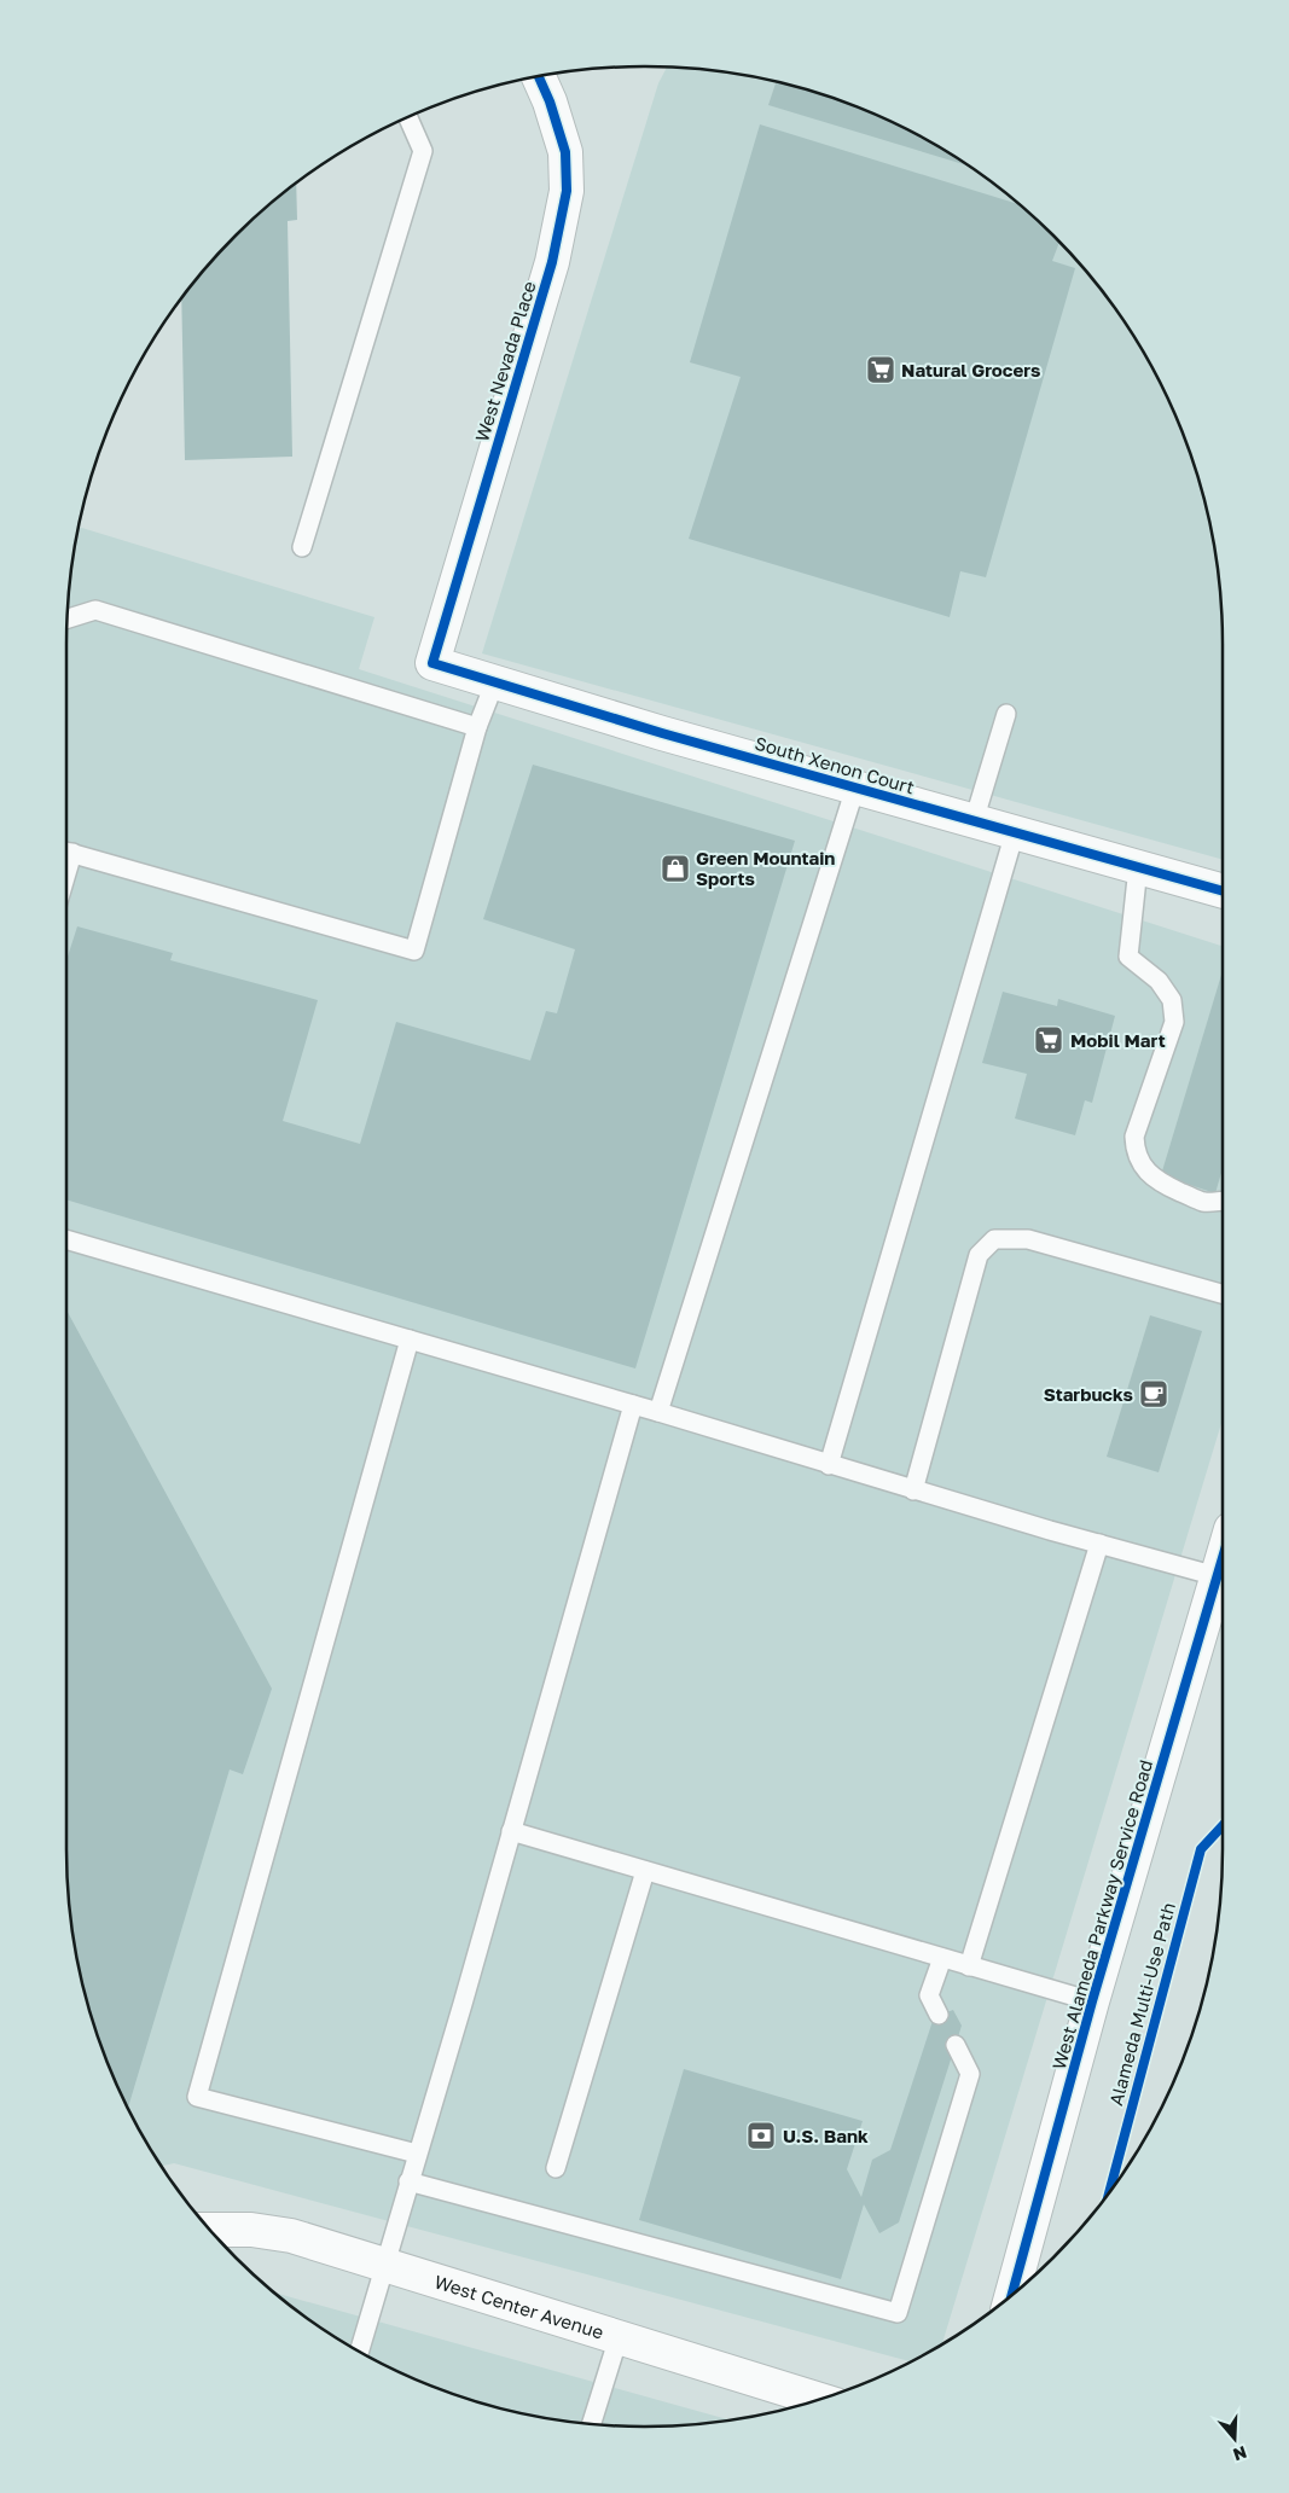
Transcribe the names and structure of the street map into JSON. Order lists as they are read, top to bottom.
{
  "streets": {
    "street": [
      "West Nevada Place",
      "South Xenon Court",
      "West Alameda Parkway Service Road",
      "West Center Avenue"
    ],
    "cycle path": ["Alameda Multi-Use Path"]
  },
  "crossings": [
    ["West Nevada Place", "South Xenon Court"]
  ],
  "places": {
    "supermarket": ["Natural Grocers", "Mobil Mart"],
    "shop": ["Green Mountain Sports"],
    "cafe": ["Starbucks"],
    "bank": ["U.S. Bank"]
  },
  "north": "bottom"
}
